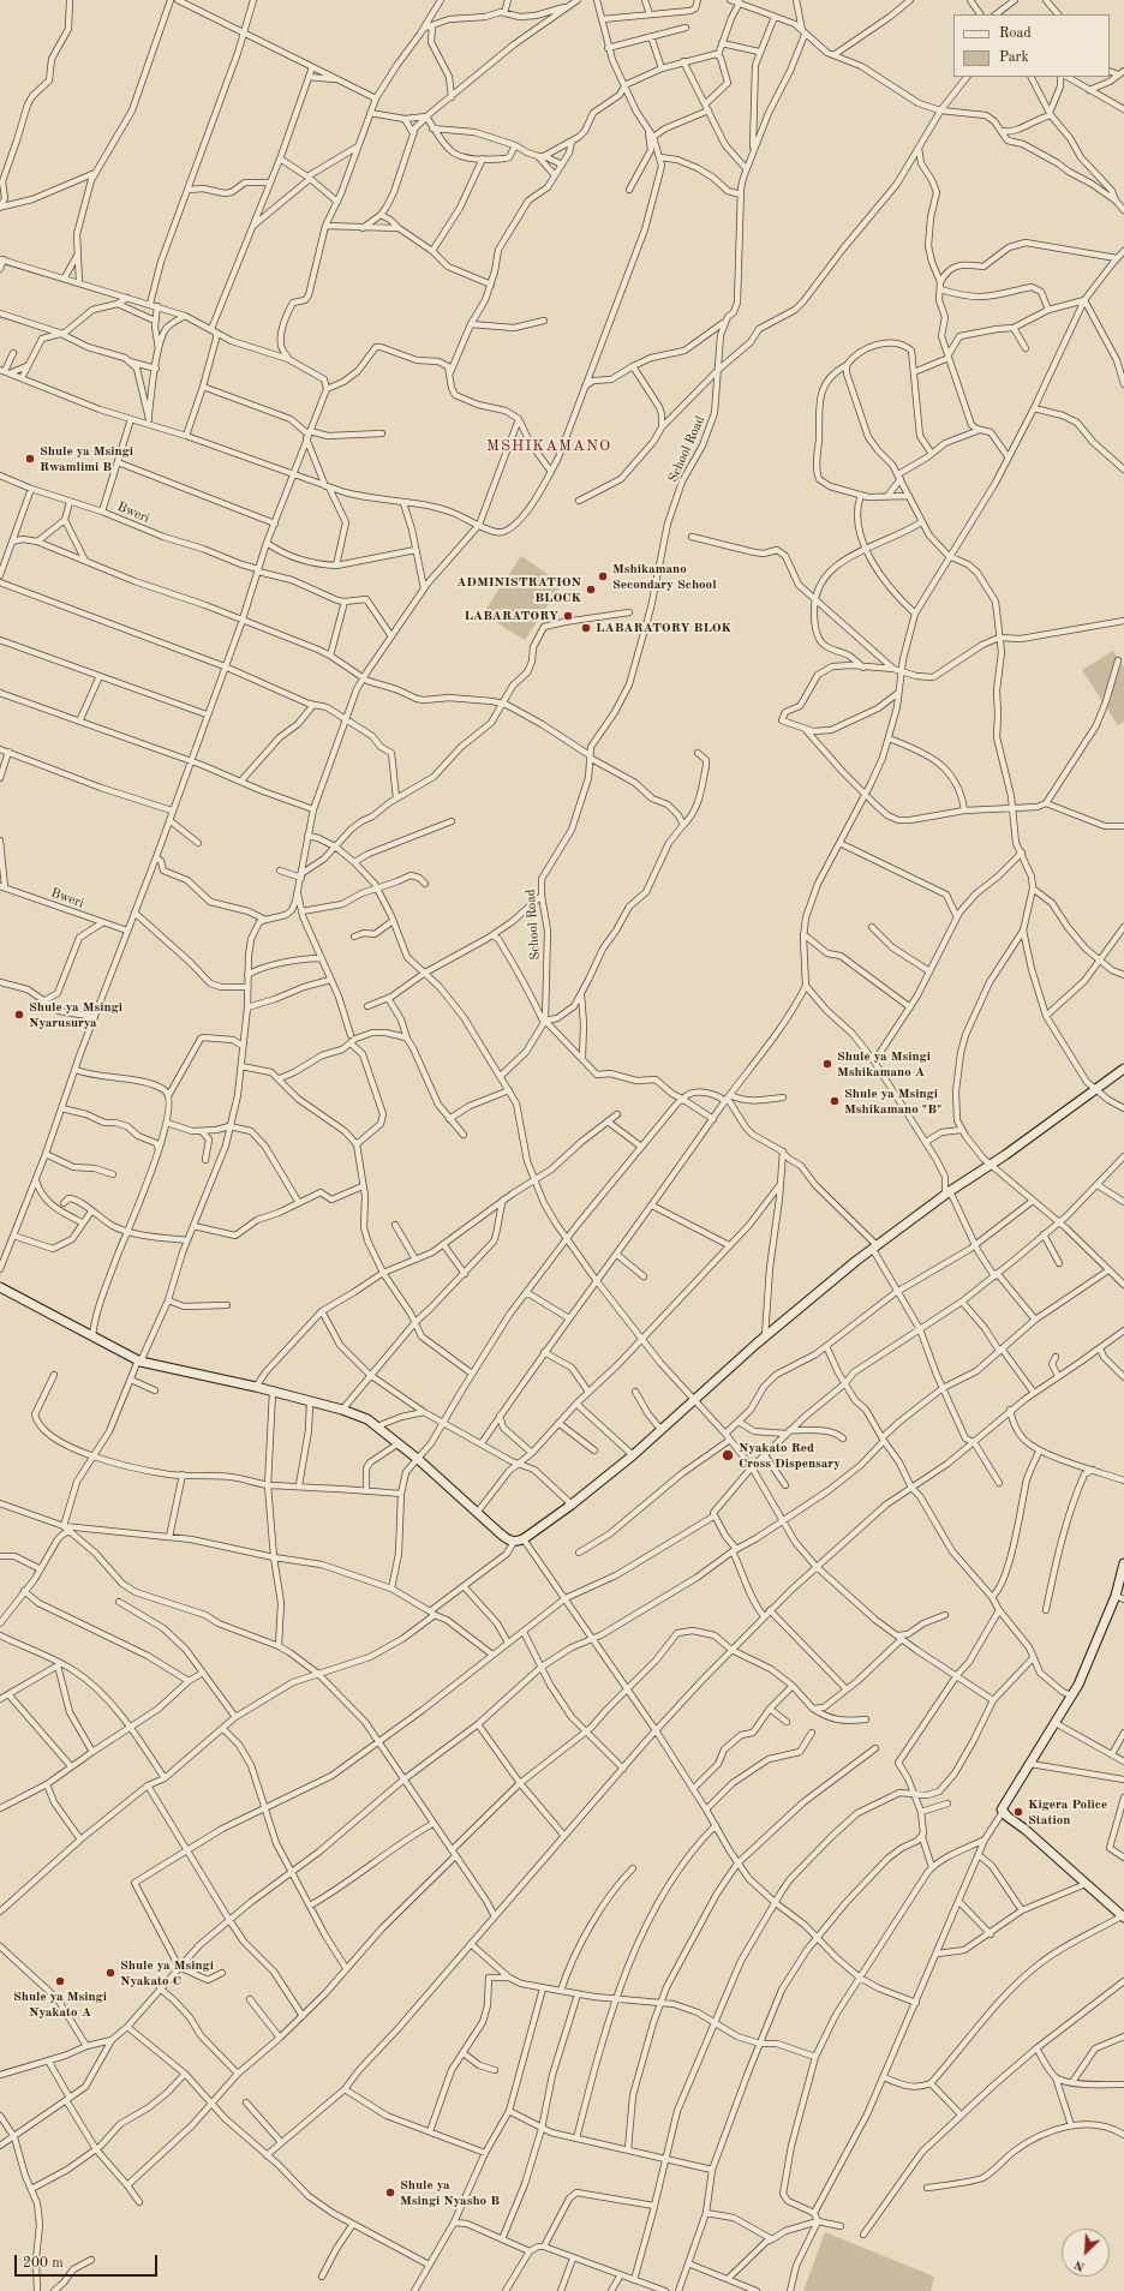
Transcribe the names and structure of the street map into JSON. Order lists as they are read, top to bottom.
{
  "streets": {
    "street": ["School Road", "Bweri"]
  },
  "districts": ["MSHIKAMANO"],
  "places": [
    "Shule ya Msingi Rwamlimi B",
    "Mshikamano Secondary School",
    "ADMINISTRATION BLOCK",
    "LABARATORY",
    "LABARATORY BLOK",
    "Shule ya Msingi Nyarusurya",
    "Shule ya Msingi Mshikamano A",
    "Shule ya Msingi Mshikamano \"B\"",
    "Nyakato Red Cross Dispensary",
    "Kigera Police Station",
    "Shule ya Msingi Nyakato C",
    "Shule ya Msingi Nyakato A",
    "Shule ya Msingi Nyasho B"
  ],
  "legend": ["Road", "Park"],
  "scale_bar": "200 m",
  "north": "bottom left"
}
